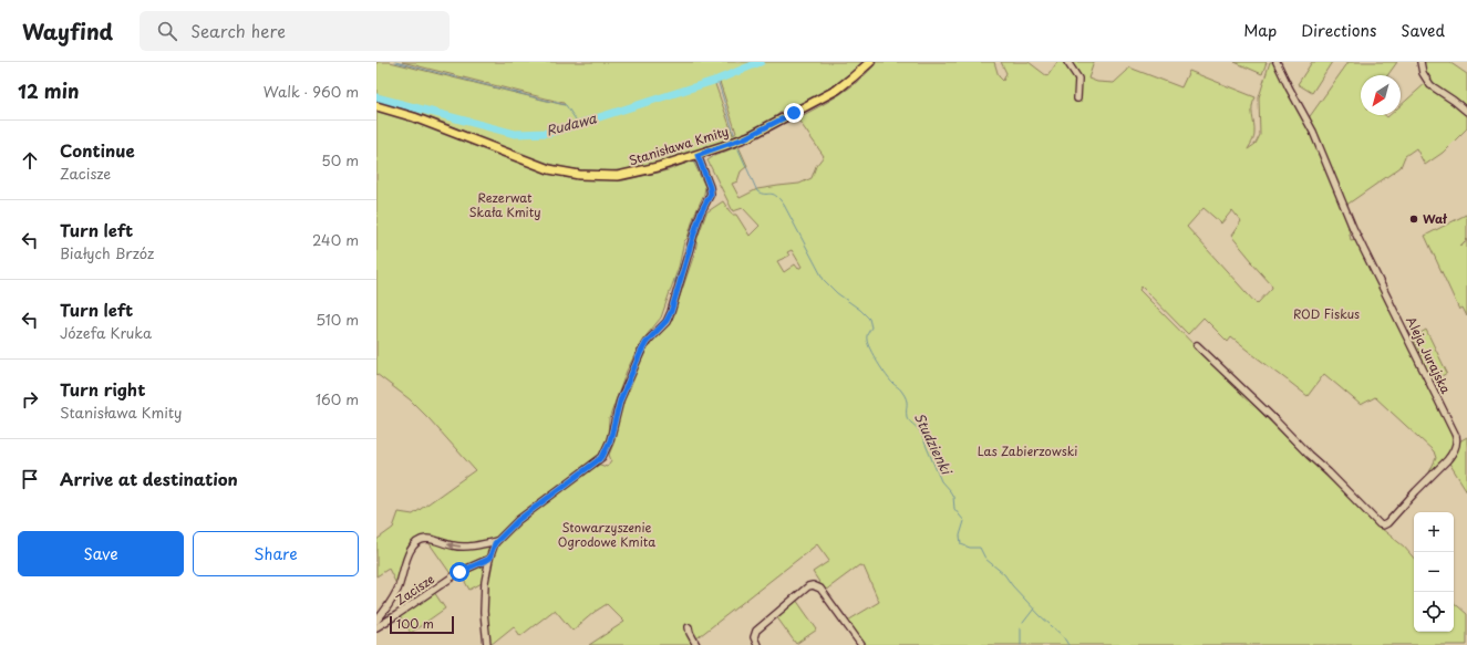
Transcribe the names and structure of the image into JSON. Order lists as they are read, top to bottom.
{
  "streets": {
    "main road": ["Stanisława Kmity"],
    "street": ["Aleja Jurajska", "Zacisze"]
  },
  "water": ["Rudawa", "Studzienki"],
  "parks": [
    "Rezerwat Skała Kmity",
    "ROD Fiskus",
    "Las Zabierzowski",
    "Stowarzyszenie Ogrodowe Kmita"
  ],
  "places": ["Wał"],
  "scale_bar": "100 m",
  "north": "bottom left",
  "page": {
    "header": "Wayfind",
    "search": "Search here",
    "nav": ["Map", "Directions", "Saved"],
    "heading": ["12 min", "Walk · 960 m"],
    "list": [
      ["Continue", "Zacisze", "50 m"],
      ["Turn left", "Białych Brzóz", "240 m"],
      ["Turn left", "Józefa Kruka", "510 m"],
      ["Turn right", "Stanisława Kmity", "160 m"],
      "Arrive at destination"
    ],
    "map_buttons": ["+", "−"],
    "buttons": ["Save", "Share"],
    "scale": "100 m"
  }
}
